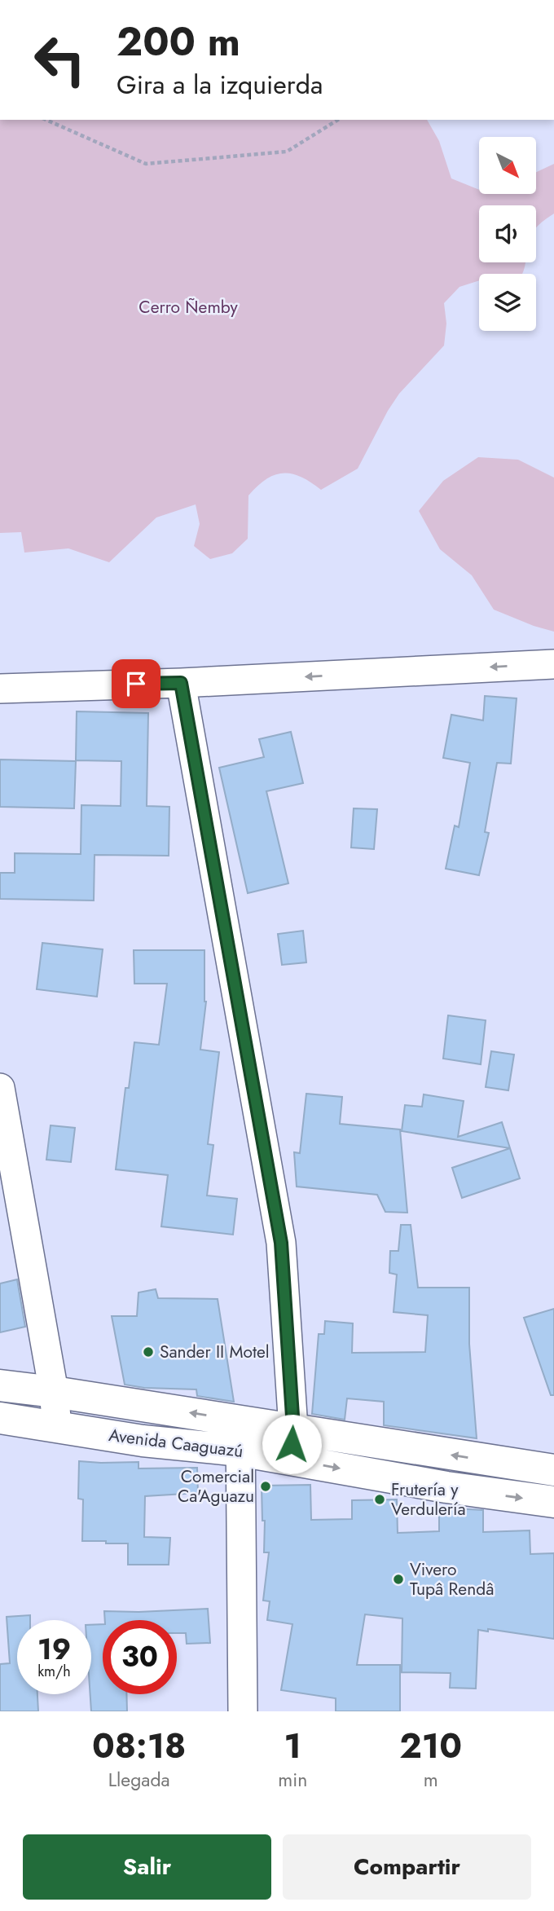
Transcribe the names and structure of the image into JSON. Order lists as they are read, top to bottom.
{
  "streets": {
    "street": ["Avenida Caaguazú"]
  },
  "parks": ["Cerro Ñemby"],
  "places": [
    "Sander II Motel",
    "Comercial Ca'Aguazu",
    "Frutería y Verdulería",
    "Vivero Tupâ Rendâ"
  ],
  "north": "bottom right",
  "page": {
    "turn": ["200 m", "Gira a la izquierda"],
    "speed": "19 km/h",
    "limit": "30",
    "eta": [
      "08:18",
      "Llegada",
      "1",
      "min",
      "210",
      "m"
    ],
    "buttons": ["Salir", "Compartir"]
  }
}
